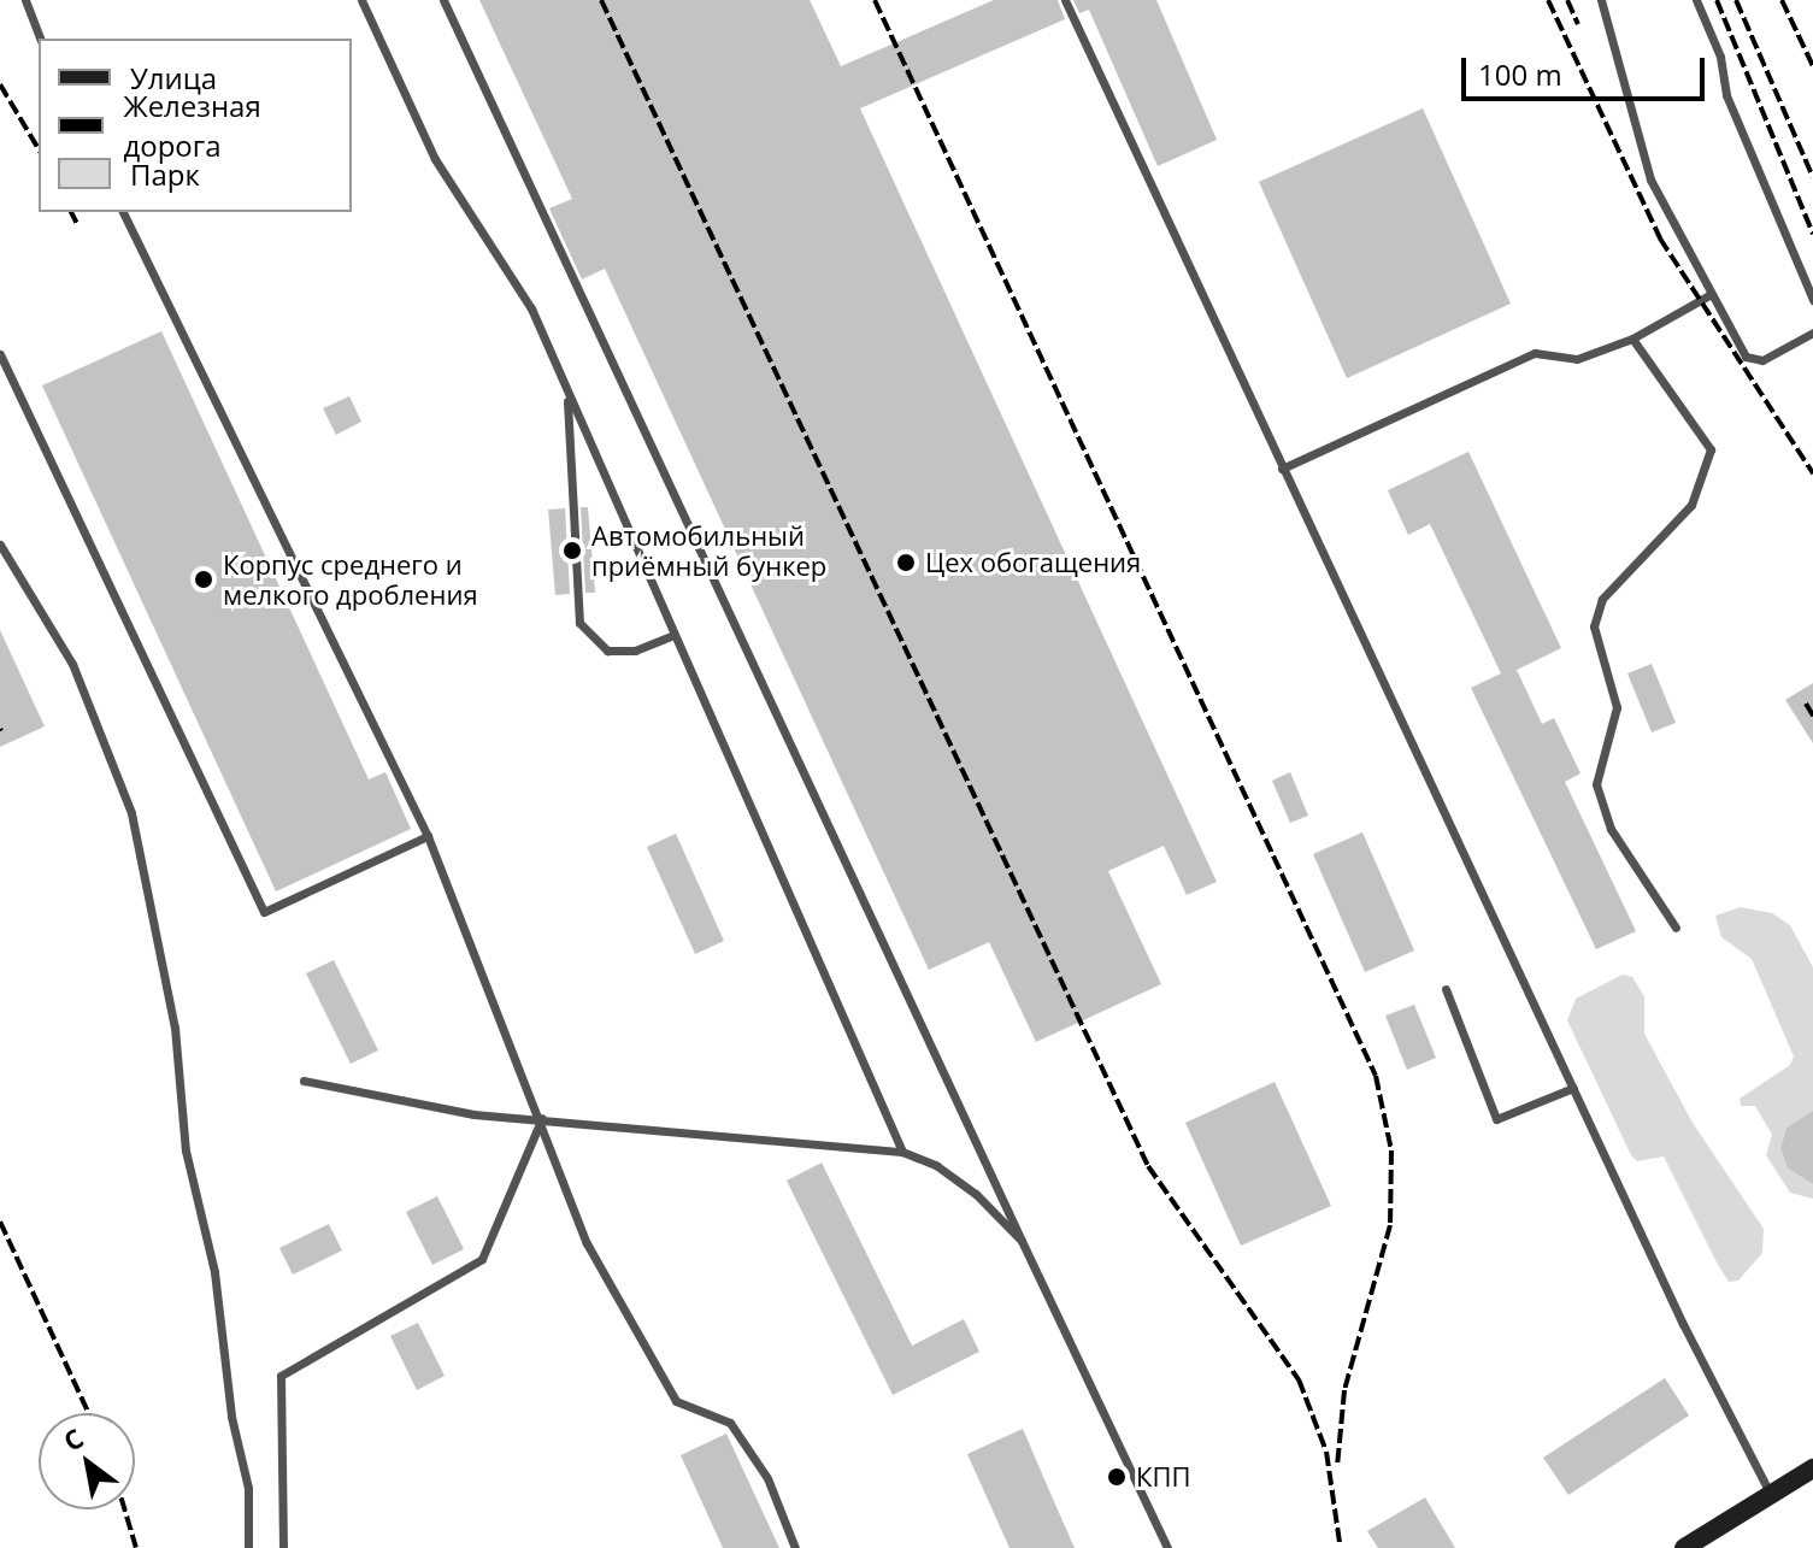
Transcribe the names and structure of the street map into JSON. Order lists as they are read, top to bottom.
{
  "places": [
    "Автомобильный приёмный бункер",
    "Цех обогащения",
    "Корпус среднего и мелкого дробления",
    "КПП"
  ],
  "legend": ["Улица", "Железная дорога", "Парк"],
  "scale_bar": "100 m",
  "north": "top left"
}
